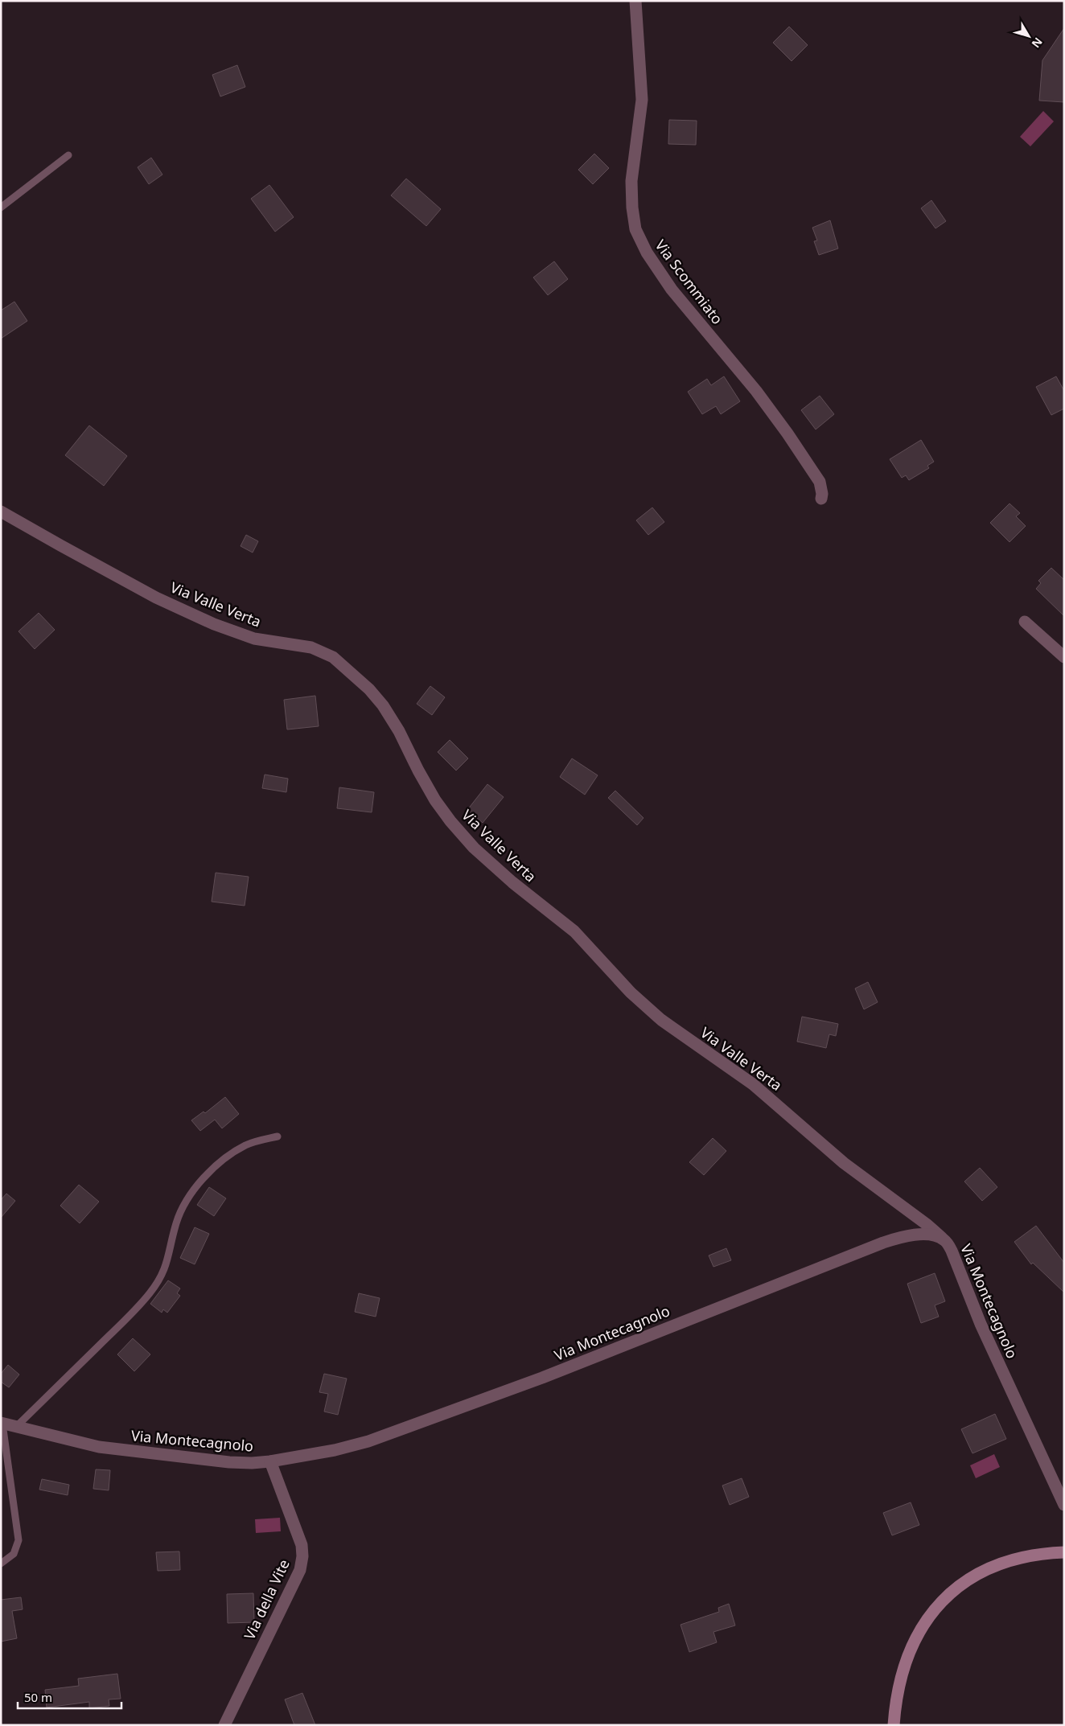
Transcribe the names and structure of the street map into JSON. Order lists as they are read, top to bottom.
{
  "streets": {
    "street": [
      "Via Scommiato",
      "Via Valle Verta",
      "Via Montecagnolo",
      "Via della Vite"
    ]
  },
  "crossings": [
    ["Via Valle Verta", "Via Montecagnolo"],
    ["Via Montecagnolo", "Via della Vite"]
  ],
  "scale_bar": "50 m",
  "north": "bottom right"
}
